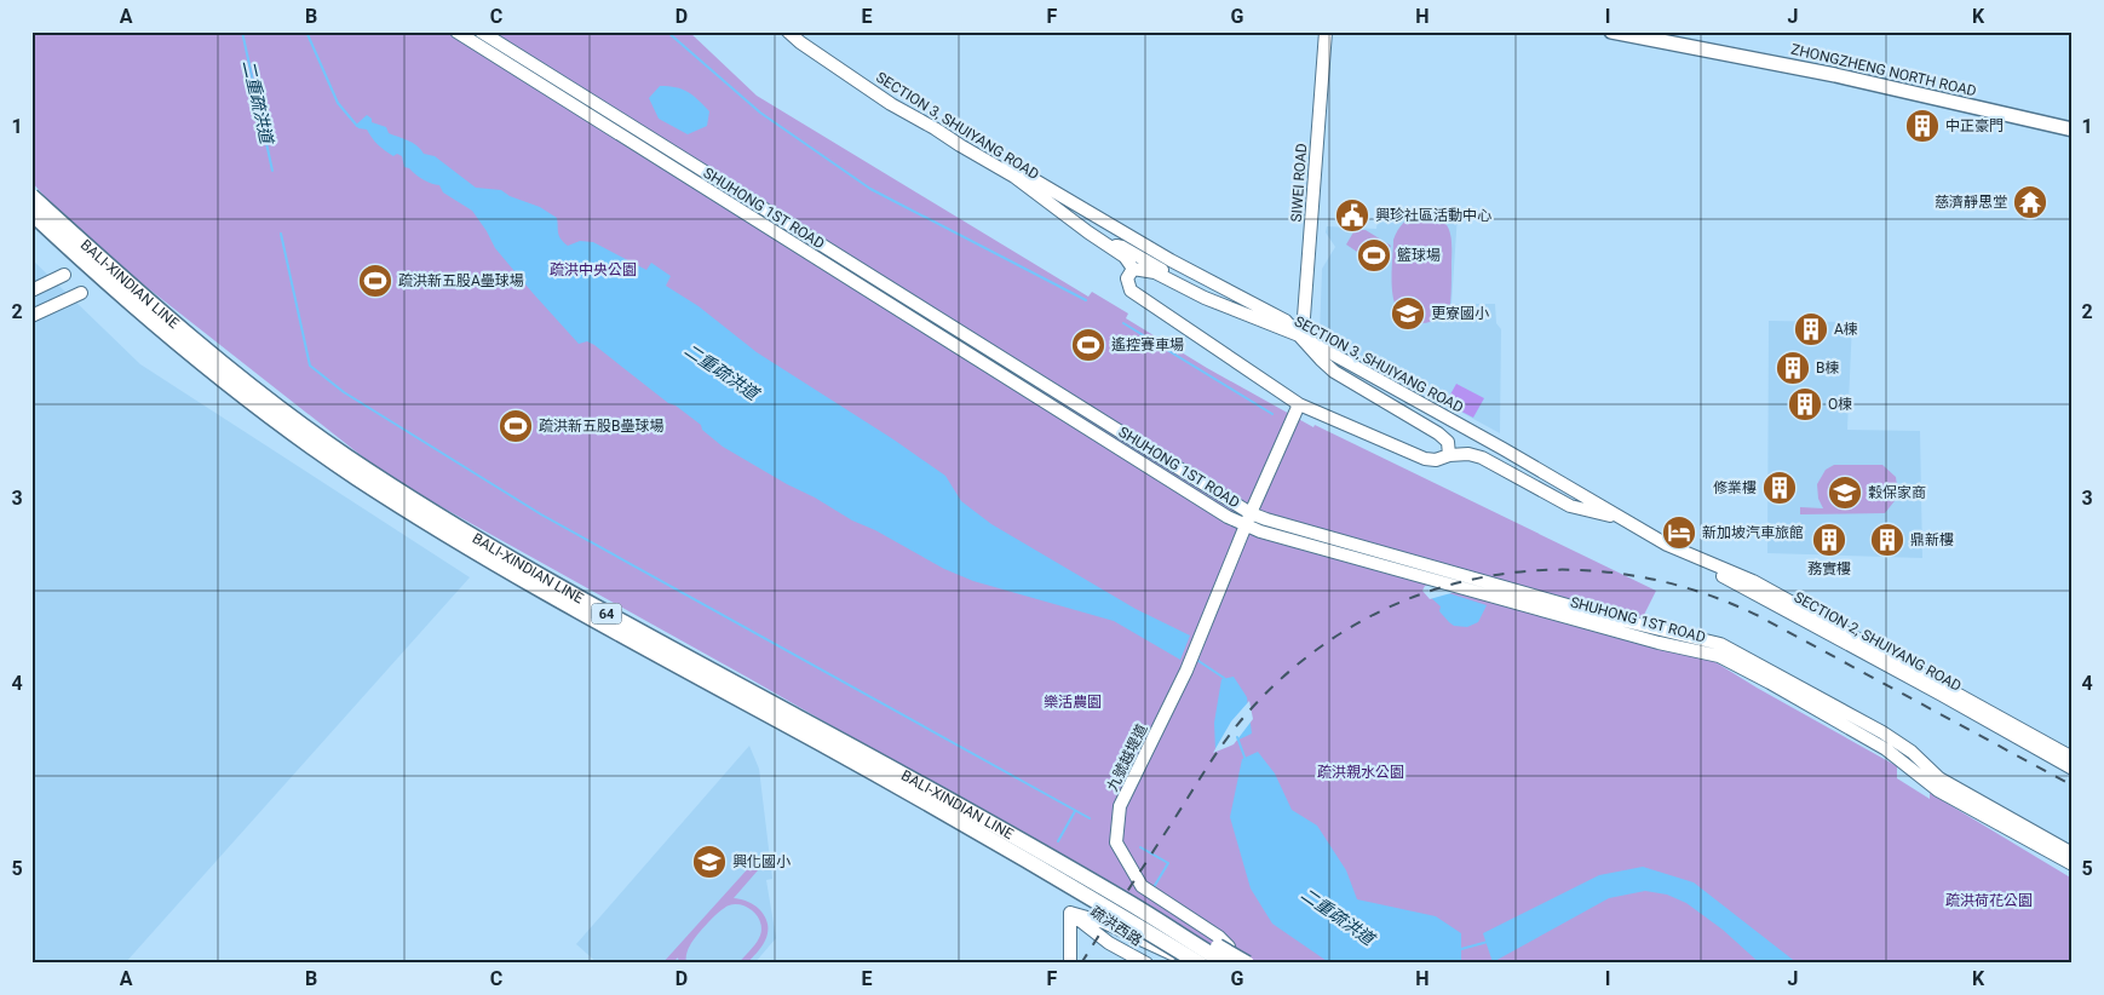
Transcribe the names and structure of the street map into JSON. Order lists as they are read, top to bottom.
{
  "streets": {
    "highway": ["BALI-XINDIAN LINE", "64"],
    "main road": ["ZHONGZHENG NORTH ROAD"],
    "street": [
      "SECTION 3, SHUIYANG ROAD",
      "SIWEI ROAD",
      "SHUHONG 1ST ROAD",
      "SECTION 2, SHUIYANG ROAD",
      "九號越堤道",
      "疏洪西路"
    ]
  },
  "crossings": [
    ["SECTION 3, SHUIYANG ROAD", "SIWEI ROAD"],
    ["SECTION 3, SHUIYANG ROAD", "SECTION 2, SHUIYANG ROAD"],
    ["SHUHONG 1ST ROAD", "九號越堤道"],
    ["BALI-XINDIAN LINE", "九號越堤道"]
  ],
  "water": ["二重疏洪道"],
  "parks": [
    "疏洪中央公園",
    "樂活農園",
    "疏洪親水公園",
    "疏洪荷花公園"
  ],
  "places": {
    "building": [
      "中正豪門",
      "A棟",
      "B棟",
      "O棟",
      "修業樓",
      "務實樓",
      "鼎新樓"
    ],
    "temple": ["慈濟靜思堂"],
    "public building": ["興珍社區活動中心"],
    "sports": [
      "籃球場",
      "疏洪新五股A壘球場",
      "遙控賽車場",
      "疏洪新五股B壘球場"
    ],
    "school or university": ["更寮國小", "穀保家商", "興化國小"],
    "hotel": ["新加坡汽車旅館"]
  },
  "grid": {
    "columns": [
      "A",
      "B",
      "C",
      "D",
      "E",
      "F",
      "G",
      "H",
      "I",
      "J",
      "K"
    ],
    "rows": [
      "1",
      "2",
      "3",
      "4",
      "5"
    ]
  }
}
